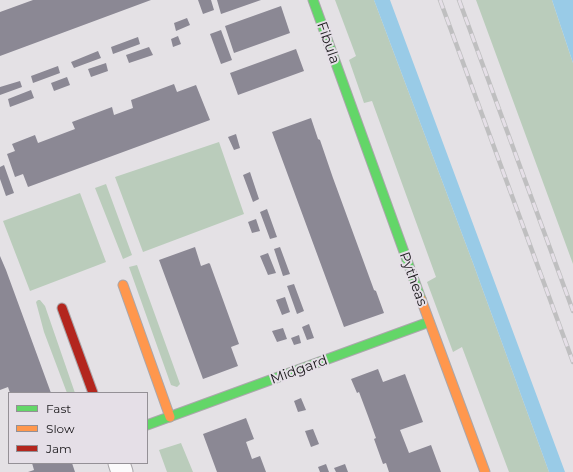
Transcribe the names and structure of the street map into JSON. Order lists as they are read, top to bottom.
{
  "streets": {
    "street": ["Fibula", "Pytheas", "Midgard"]
  },
  "crossings": [
    ["Fibula", "Pytheas"],
    ["Pytheas", "Midgard"]
  ],
  "legend": ["Fast", "Slow", "Jam"]
}
